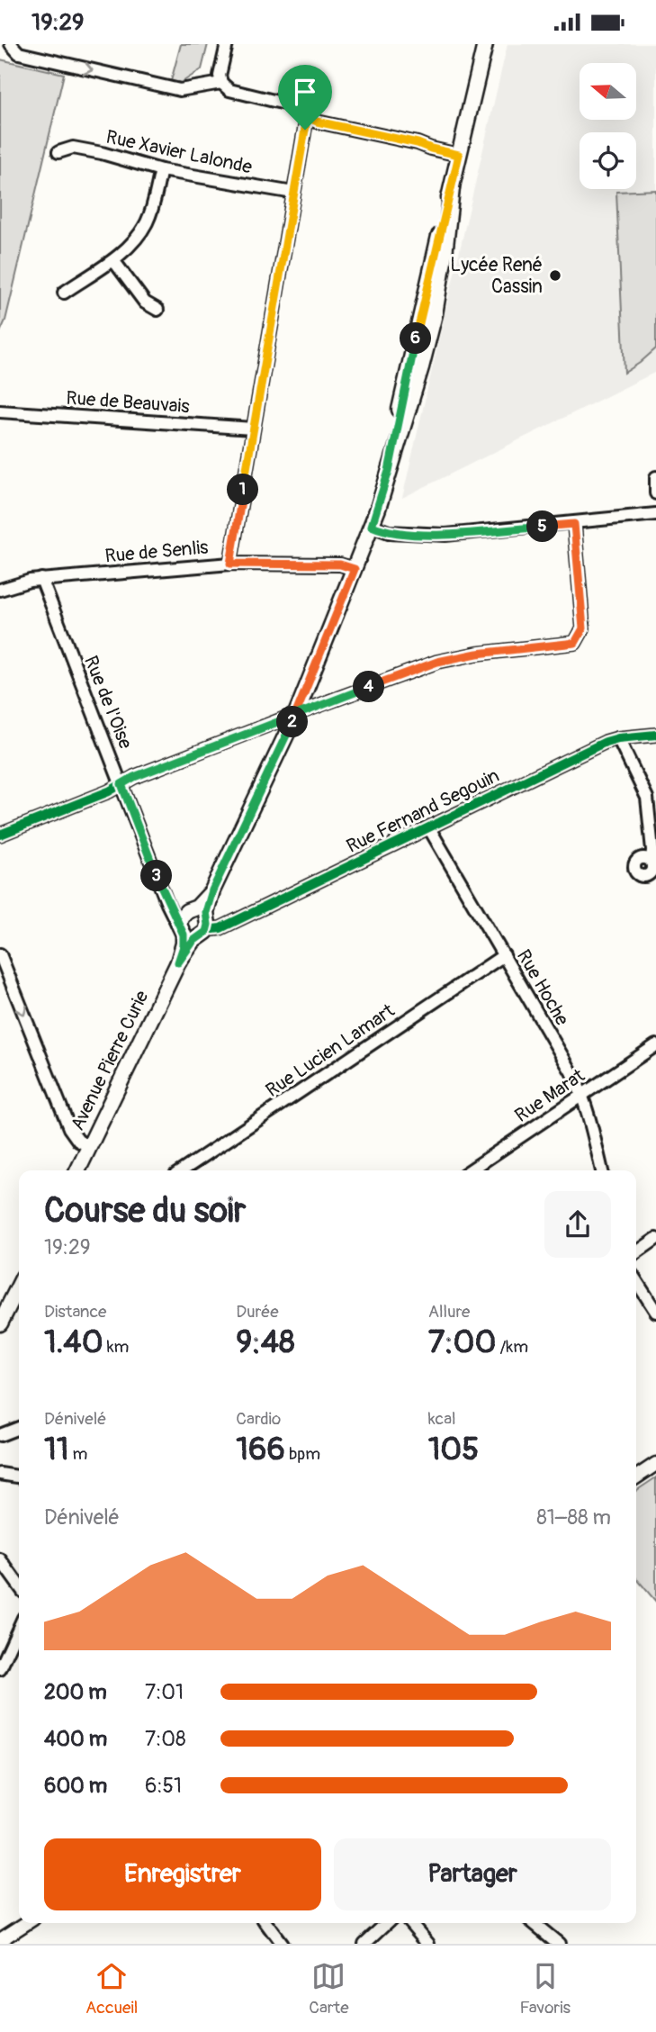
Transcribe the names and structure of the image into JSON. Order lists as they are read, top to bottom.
{
  "streets": {
    "main road": ["Avenue Pierre Curie"],
    "street": [
      "Rue Xavier Lalonde",
      "Rue de Beauvais",
      "Rue de Senlis",
      "Rue de l'Oise",
      "Rue Fernand Segouin",
      "Rue Hoche",
      "Rue Lucien Lamart",
      "Rue Marat"
    ]
  },
  "crossings": [
    ["Rue de Senlis", "Rue de l'Oise"],
    ["Rue de Senlis", "Avenue Pierre Curie"],
    ["Rue de l'Oise", "Avenue Pierre Curie"],
    ["Rue Fernand Segouin", "Rue Hoche"],
    ["Rue Fernand Segouin", "Avenue Pierre Curie"],
    ["Rue Hoche", "Rue Lucien Lamart"],
    ["Rue Hoche", "Rue Marat"]
  ],
  "places": ["Lycée René Cassin"],
  "north": "left",
  "page": {
    "status": "19:29",
    "pins": [
      "6",
      "1",
      "5",
      "4",
      "2",
      "3"
    ],
    "heading": ["Course du soir", "19:29"],
    "stats": [
      ["Distance", "1.40 km"],
      ["Durée", "9:48"],
      ["Allure", "7:00 /km"],
      ["Dénivelé", "11 m"],
      ["Cardio", "166 bpm"],
      ["kcal", "105"]
    ],
    "chart": ["Dénivelé", "81–88 m"],
    "list": [
      {
        "name": "200 m",
        "note": "7:01"
      },
      {
        "name": "400 m",
        "note": "7:08"
      },
      {
        "name": "600 m",
        "note": "6:51"
      }
    ],
    "buttons": ["Enregistrer", "Partager"],
    "tabs": ["Accueil", "Carte", "Favoris"]
  }
}
